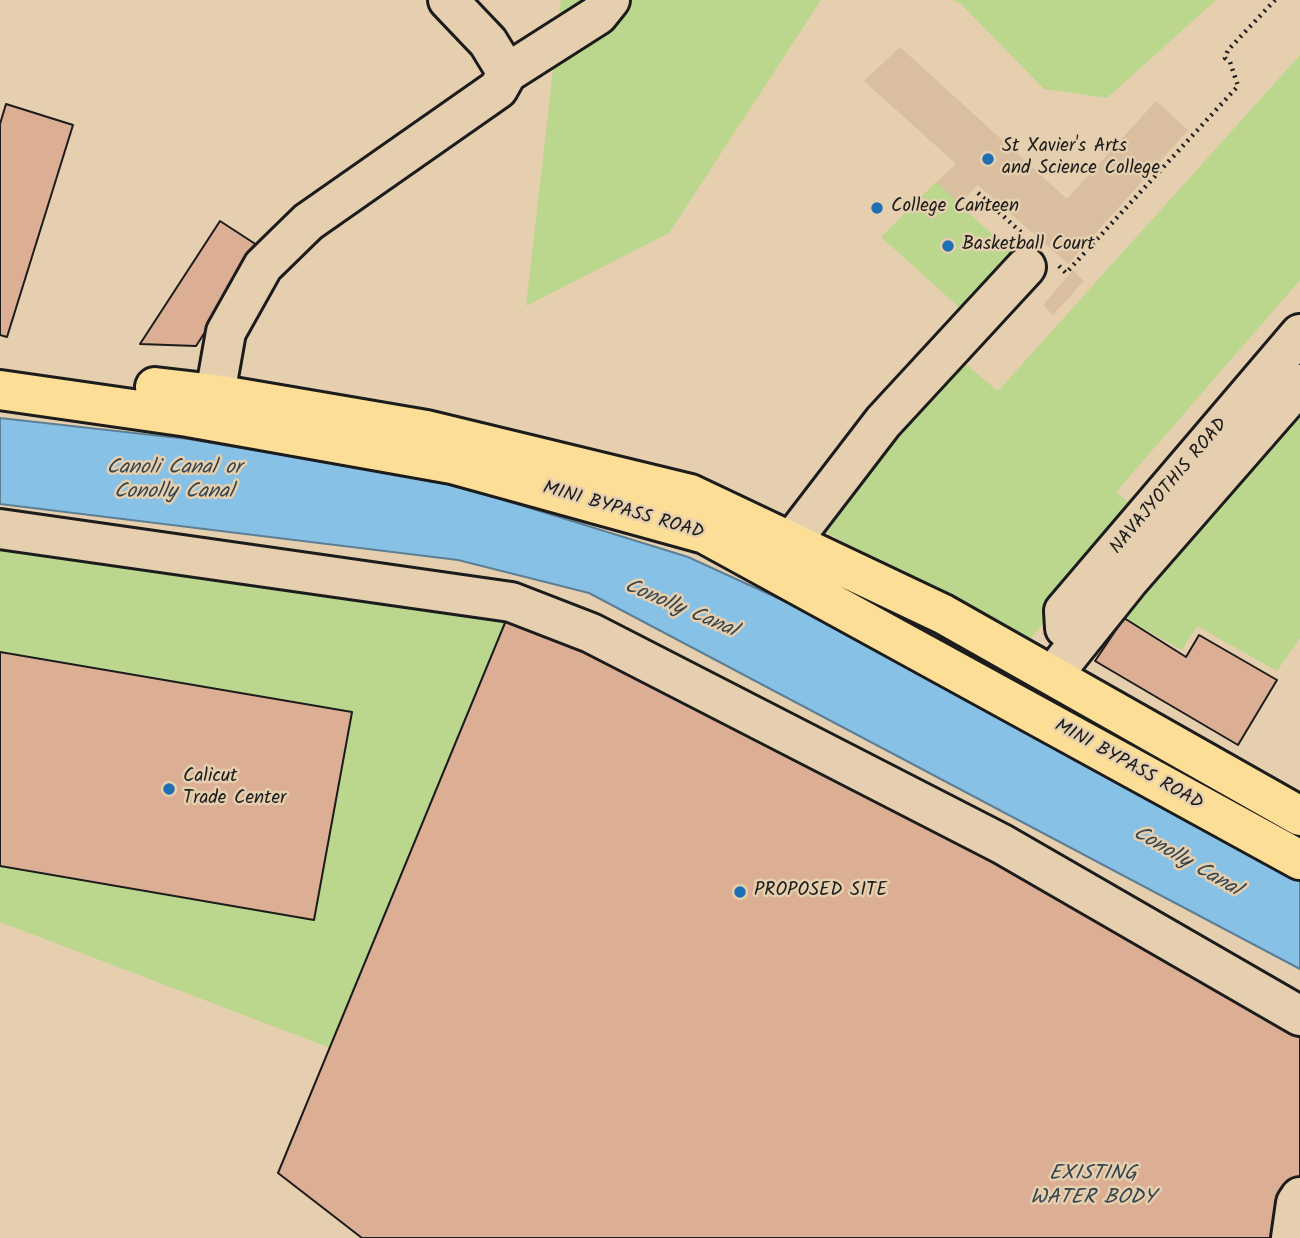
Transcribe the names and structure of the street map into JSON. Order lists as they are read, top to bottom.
{
  "streets": {
    "main road": ["MINI BYPASS ROAD"],
    "street": ["NAVAJYOTHIS ROAD"]
  },
  "crossings": [
    ["NAVAJYOTHIS ROAD", "MINI BYPASS ROAD"]
  ],
  "water": ["Canoli Canal or Conolly Canal", "Conolly Canal", "EXISTING WATER BODY"],
  "places": [
    "St Xavier's Arts and Science College",
    "College Canteen",
    "Basketball Court",
    "Calicut Trade Center",
    "PROPOSED SITE"
  ]
}
